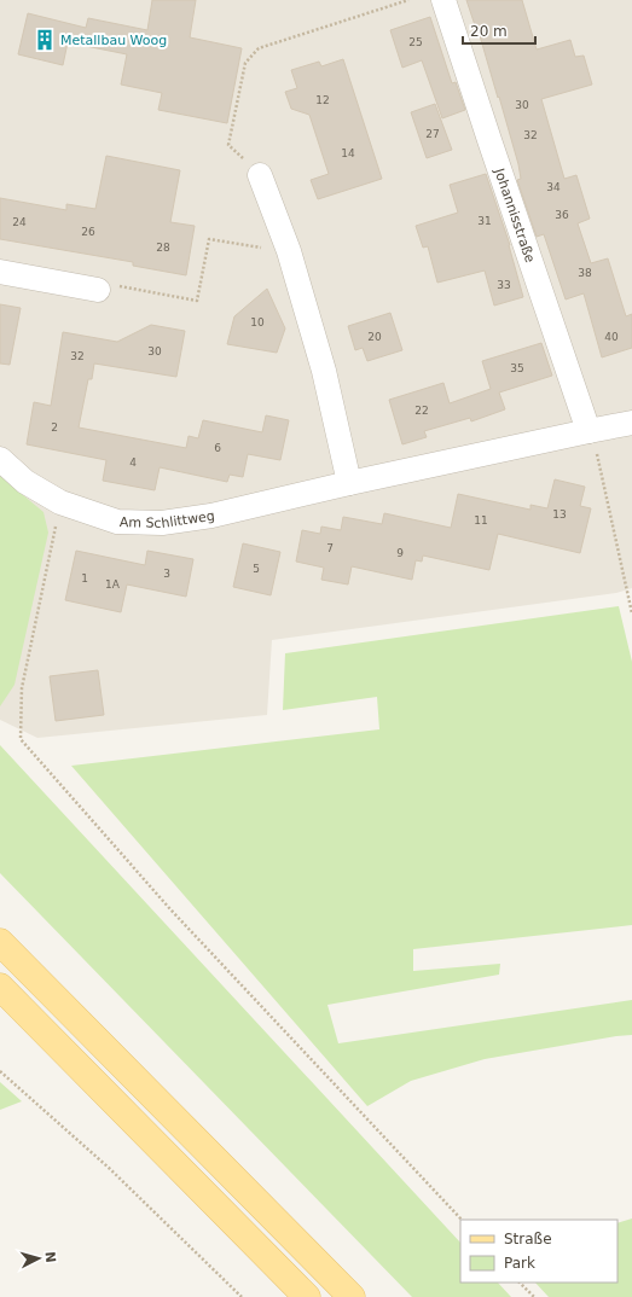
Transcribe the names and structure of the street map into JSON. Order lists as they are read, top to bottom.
{
  "streets": {
    "street": ["Johannisstraße", "Am Schlittweg"]
  },
  "crossings": [
    ["Johannisstraße", "Am Schlittweg"]
  ],
  "places": {
    "building": ["Metallbau Woog"]
  },
  "house_numbers": [
    "25",
    "12",
    "30",
    "27",
    "32",
    "14",
    "34",
    "36",
    "31",
    "24",
    "26",
    "28",
    "38",
    "33",
    "10",
    "20",
    "40",
    "30",
    "32",
    "35",
    "22",
    "2",
    "6",
    "4",
    "13",
    "11",
    "7",
    "9",
    "5",
    "3",
    "1",
    "1A"
  ],
  "legend": ["Straße", "Park"],
  "scale_bar": "20 m",
  "north": "right"
}
